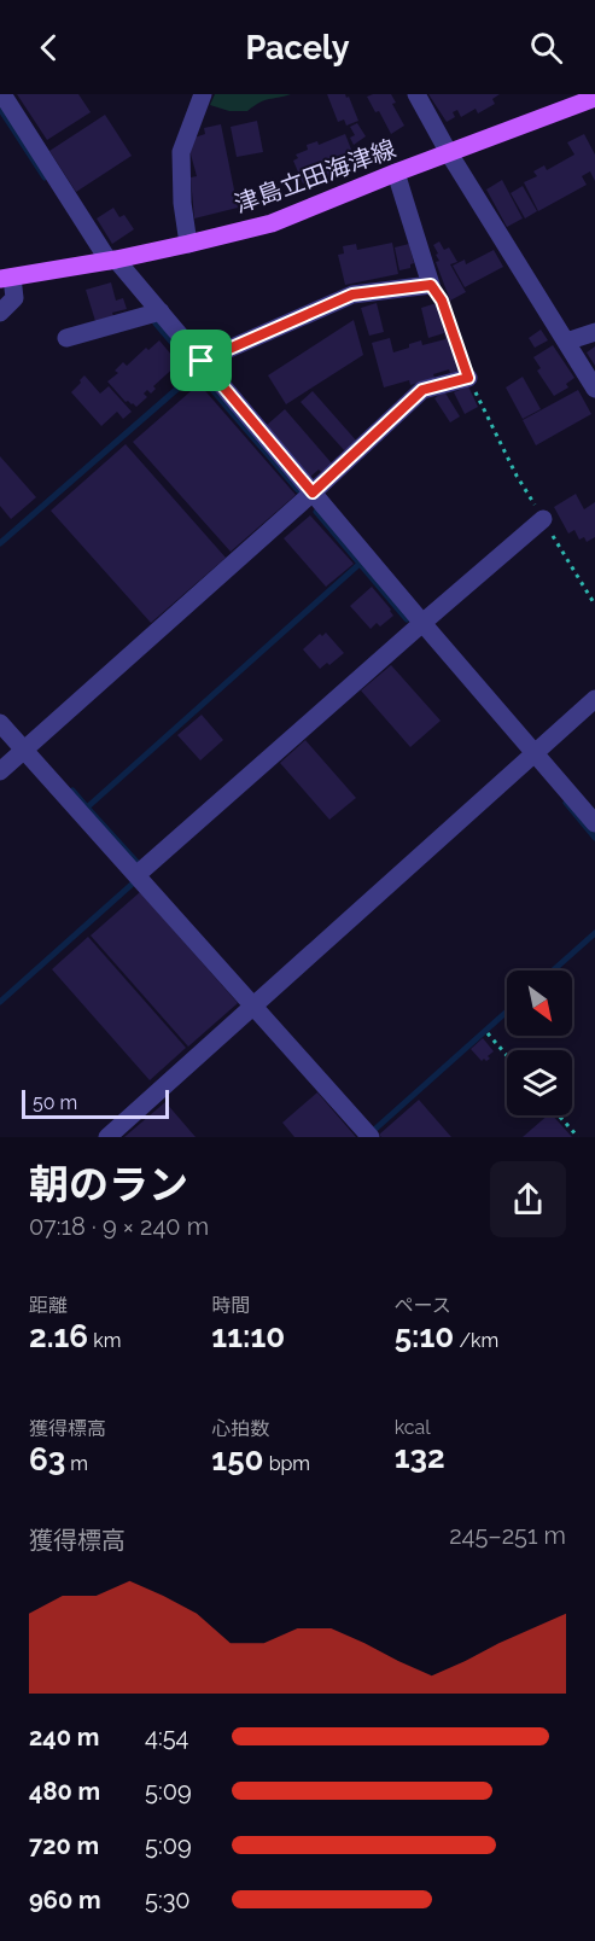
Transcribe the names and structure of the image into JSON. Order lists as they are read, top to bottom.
{
  "streets": {
    "main road": ["津島立田海津線"]
  },
  "scale_bar": "50 m",
  "north": "bottom right",
  "page": {
    "header": "Pacely",
    "scale": "50 m",
    "heading": ["朝のラン", "07:18 · 9 × 240 m"],
    "stats": [
      ["距離", "2.16 km"],
      ["時間", "11:10"],
      ["ペース", "5:10 /km"],
      ["獲得標高", "63 m"],
      ["心拍数", "150 bpm"],
      ["kcal", "132"]
    ],
    "chart": ["獲得標高", "245–251 m"],
    "list": [
      {
        "name": "240 m",
        "note": "4:54"
      },
      {
        "name": "480 m",
        "note": "5:09"
      },
      {
        "name": "720 m",
        "note": "5:09"
      },
      {
        "name": "960 m",
        "note": "5:30"
      }
    ]
  }
}
